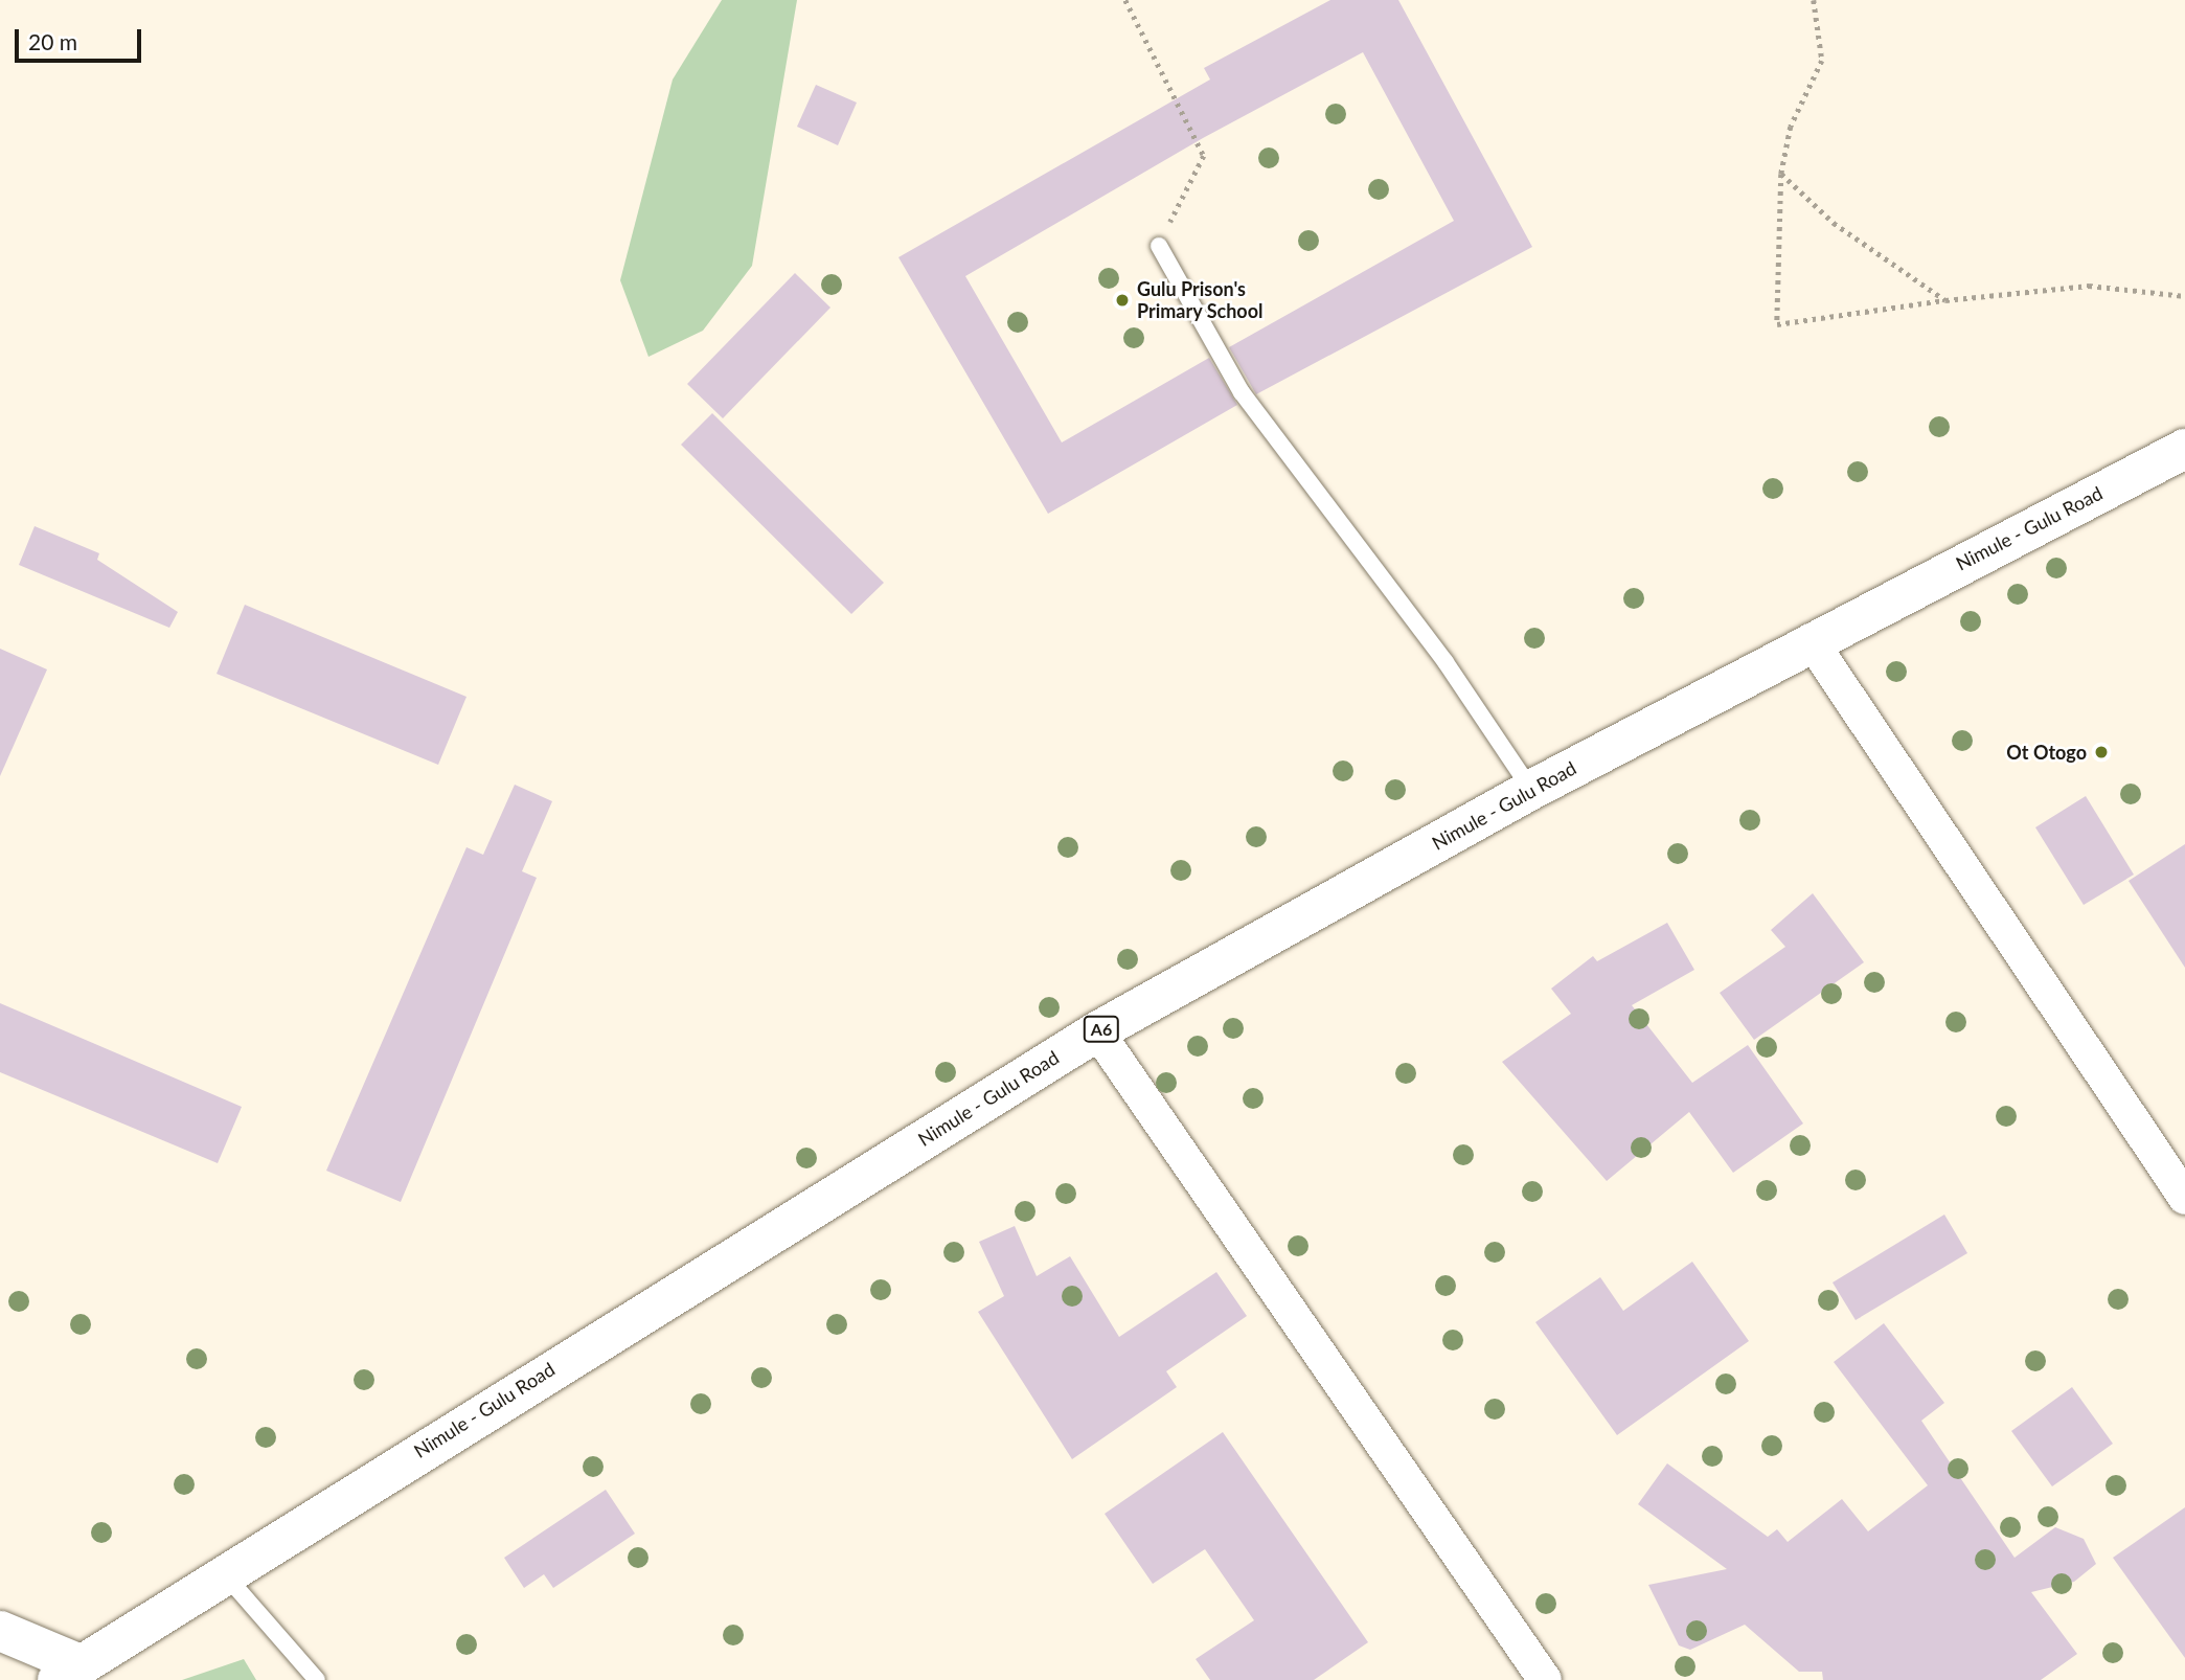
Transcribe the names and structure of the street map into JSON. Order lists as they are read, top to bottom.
{
  "streets": {
    "main road": ["Nimule - Gulu Road", "A6"]
  },
  "places": ["Gulu Prison's Primary School", "Ot Otogo"],
  "scale_bar": "20 m"
}
